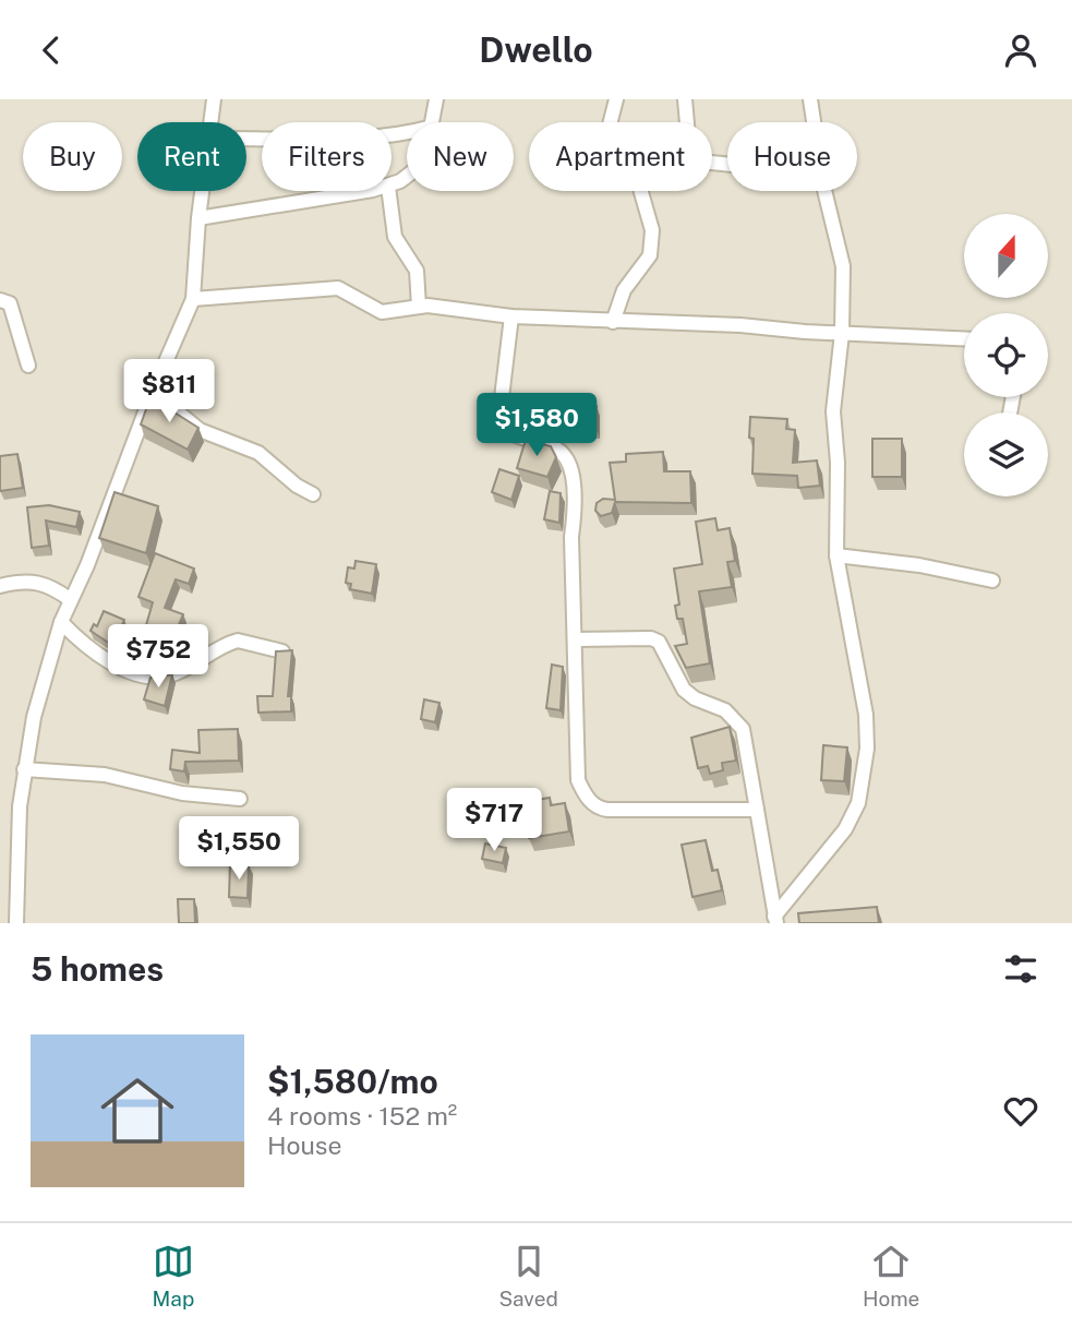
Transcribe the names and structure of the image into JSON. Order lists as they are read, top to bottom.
{
  "north": "top",
  "page": {
    "header": "Dwello",
    "chip": [
      "Buy",
      "Rent",
      "Filters",
      "New",
      "Apartment",
      "House"
    ],
    "price": [
      "$811",
      "$1,580",
      "$752",
      "$717",
      "$1,550"
    ],
    "heading": "5 homes",
    "list": [
      {
        "name": "$1,580/mo",
        "note": "4 rooms · 152 m² · House"
      }
    ],
    "tabs": ["Map", "Saved", "Home"]
  }
}
